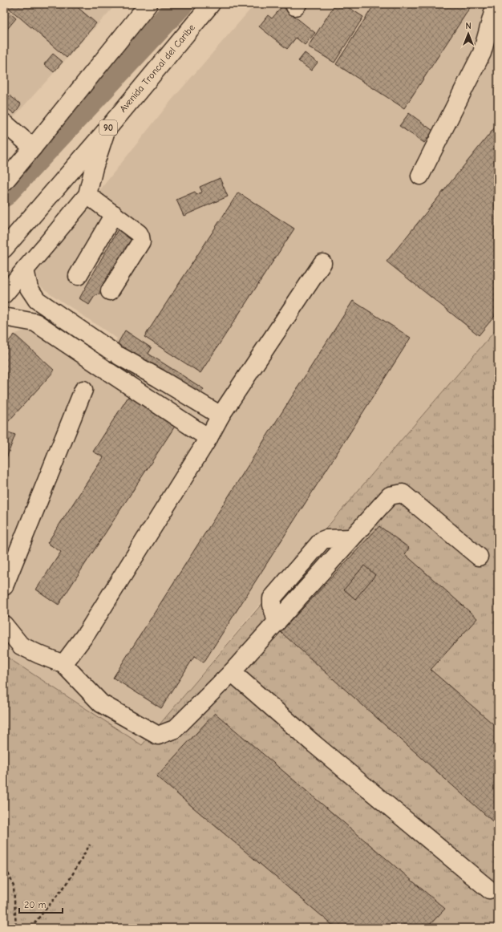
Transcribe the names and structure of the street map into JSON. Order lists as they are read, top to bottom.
{
  "streets": {
    "main road": ["Avenida Troncal del Caribe", "90"]
  },
  "scale_bar": "20 m",
  "north": "top"
}
